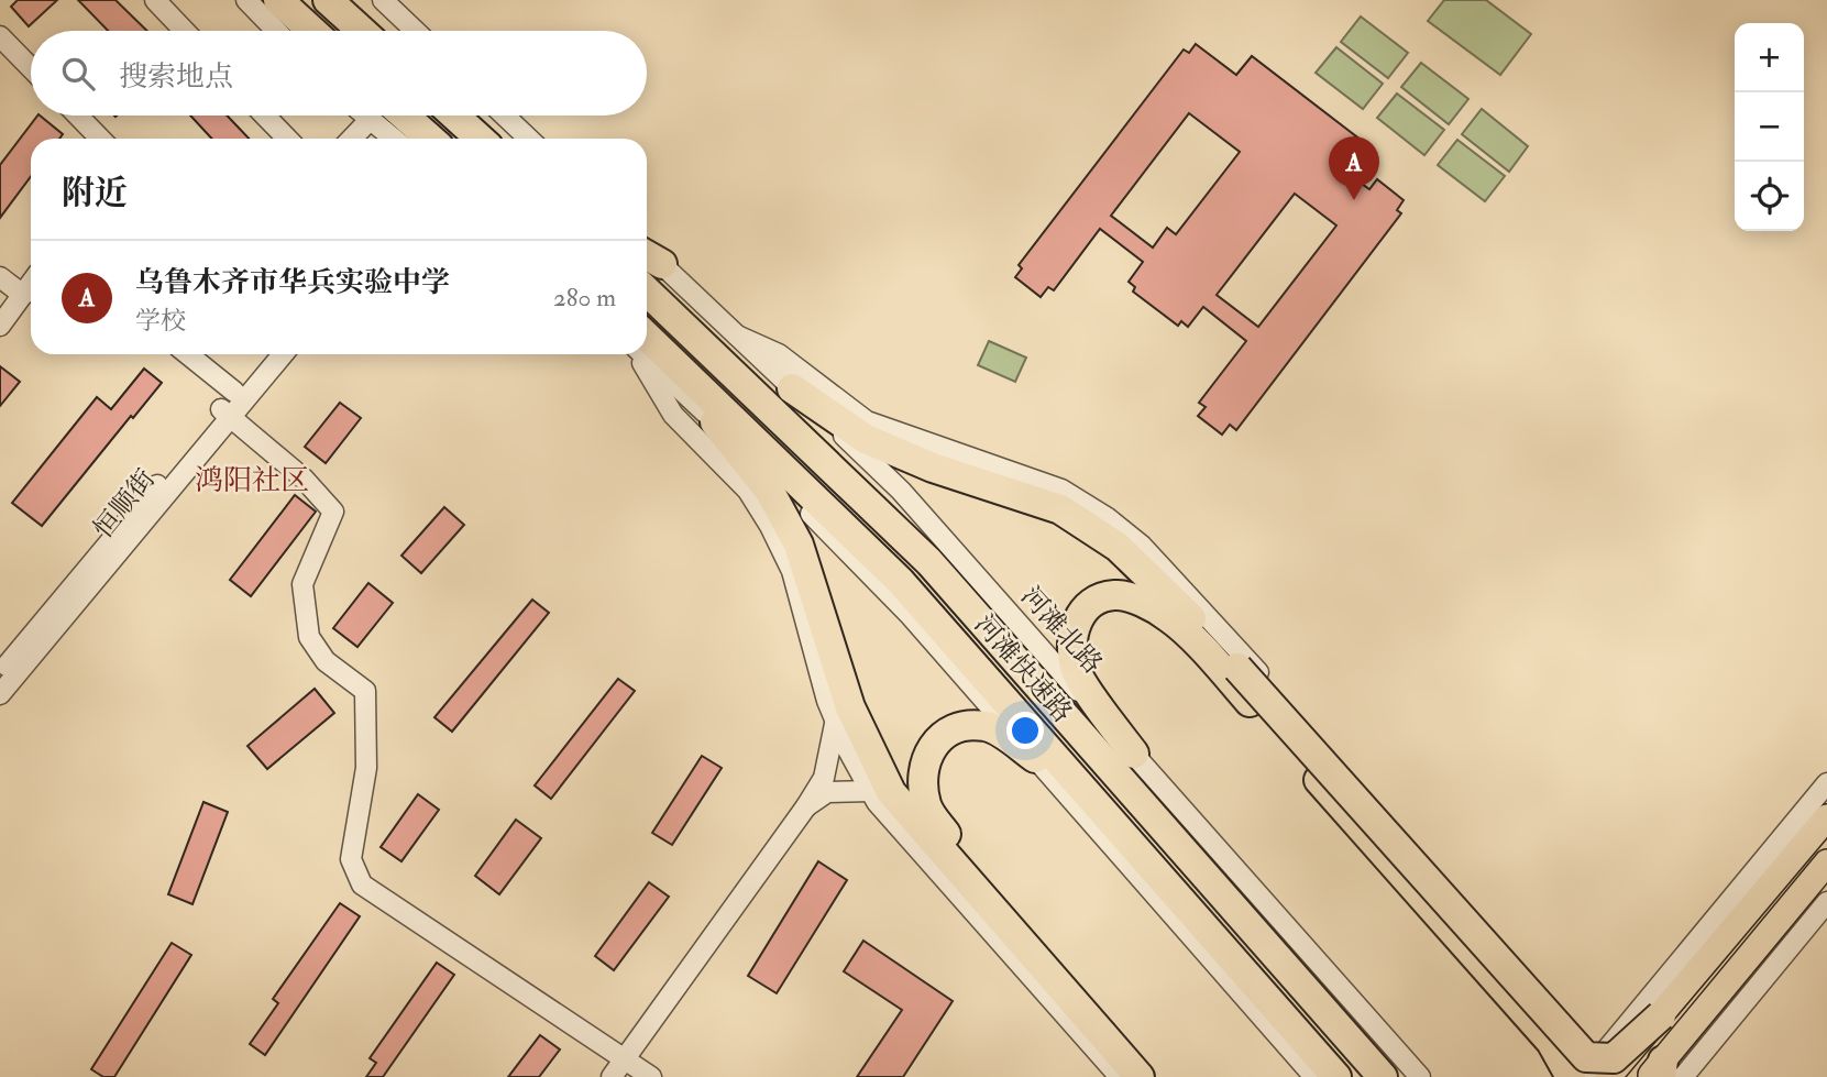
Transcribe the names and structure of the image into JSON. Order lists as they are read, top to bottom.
{
  "streets": {
    "highway": ["河滩快速路"],
    "street": ["恒顺街", "河滩北路"]
  },
  "districts": ["鸿阳社区"],
  "page": {
    "map_buttons": ["+", "−"],
    "search": "搜索地点",
    "pins": "A",
    "heading": "附近",
    "list": [
      {
        "mark": "A",
        "name": "乌鲁木齐市华兵实验中学",
        "note": "学校",
        "value": "280 m"
      }
    ]
  }
}
